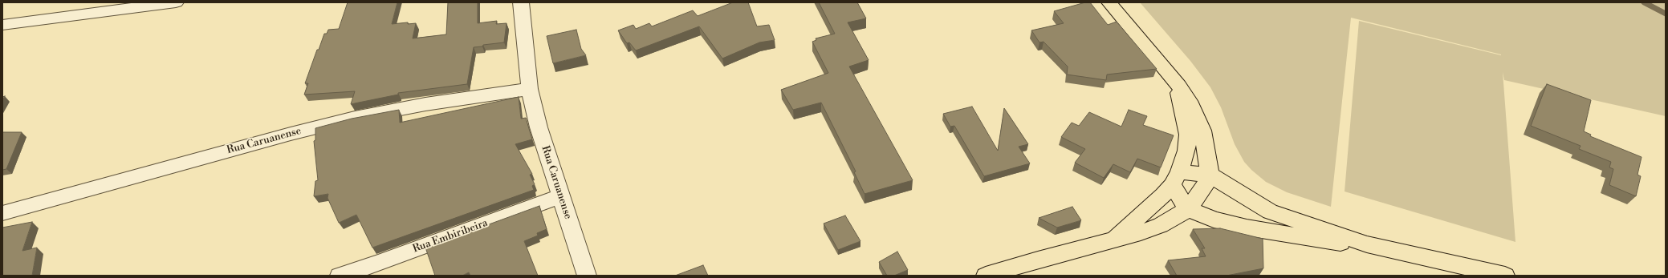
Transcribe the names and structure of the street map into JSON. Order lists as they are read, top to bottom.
{
  "streets": {
    "street": ["Rua Caruanense", "Rua Embiribeira"]
  },
  "crossings": [
    ["Rua Caruanense", "Rua Embiribeira"]
  ]
}
